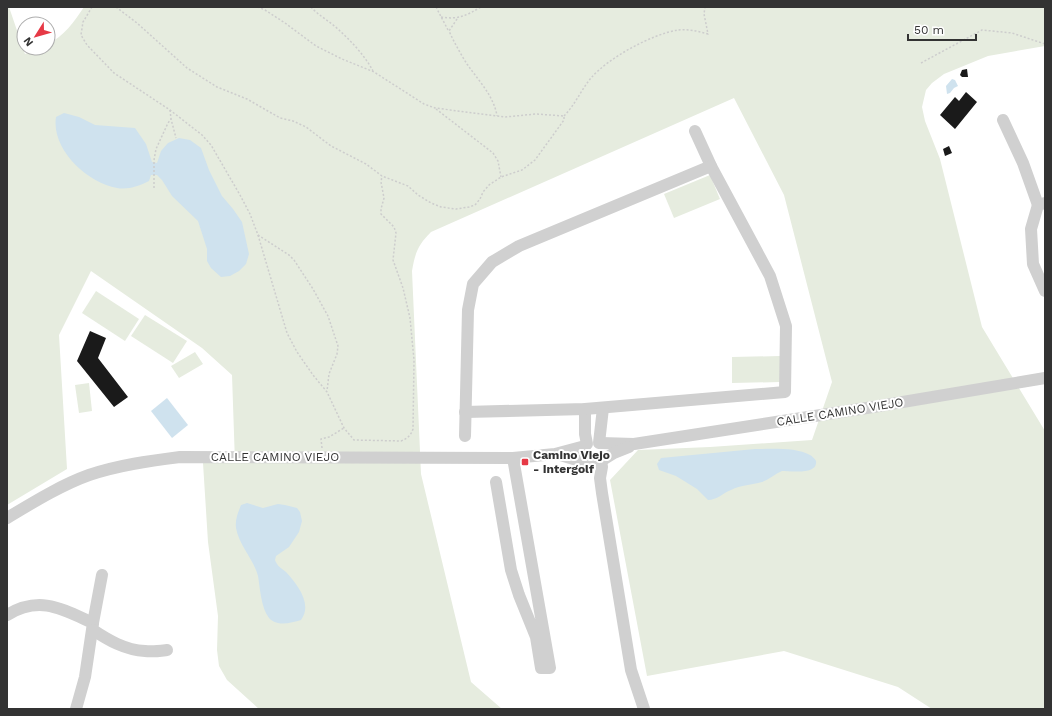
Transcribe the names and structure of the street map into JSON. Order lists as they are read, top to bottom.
{
  "streets": {
    "street": ["CALLE CAMINO VIEJO"]
  },
  "places": {
    "transit": ["Camino Viejo - Intergolf"]
  },
  "scale_bar": "50 m",
  "north": "bottom left"
}
